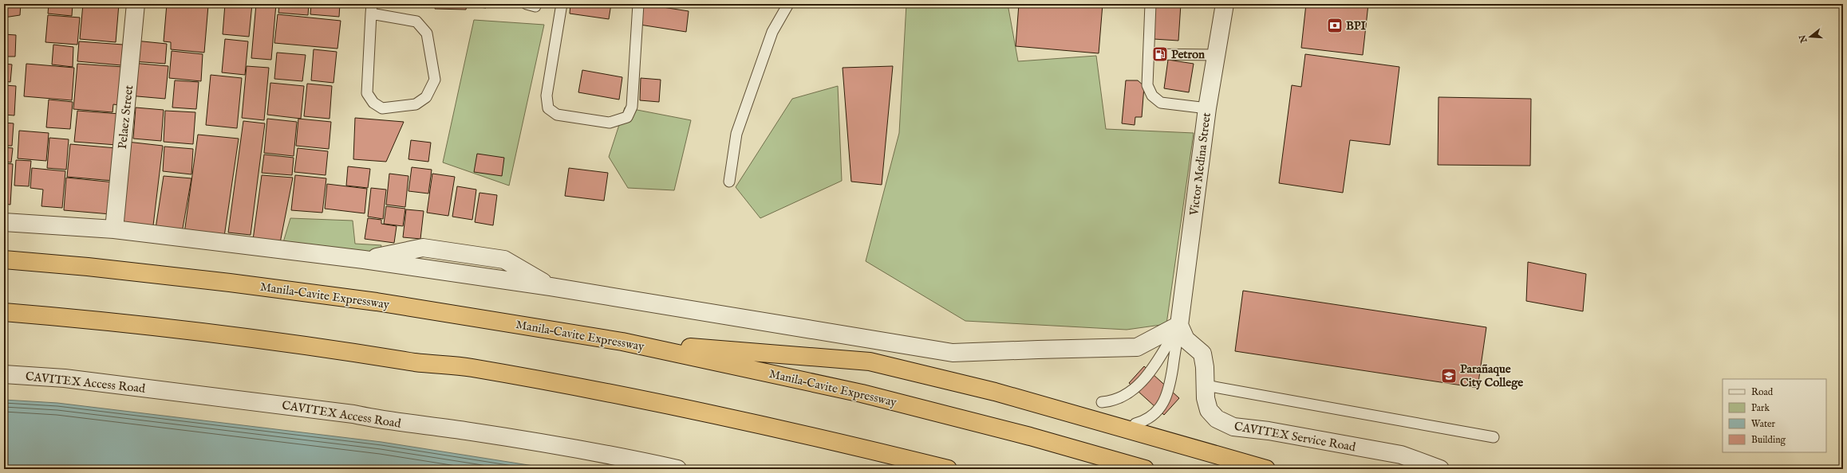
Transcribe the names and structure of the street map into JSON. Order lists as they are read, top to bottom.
{
  "streets": {
    "highway": ["Manila–Cavite Expressway"],
    "street": [
      "Pelaez Street",
      "Victor Medina Street",
      "CAVITEX Access Road",
      "CAVITEX Service Road"
    ]
  },
  "crossings": [
    ["Victor Medina Street", "CAVITEX Service Road"]
  ],
  "places": {
    "bank": ["BPI"],
    "fuel station": ["Petron"],
    "school or university": ["Parañaque City College"]
  },
  "legend": [
    "Road",
    "Park",
    "Water",
    "Building"
  ],
  "north": "left"
}
